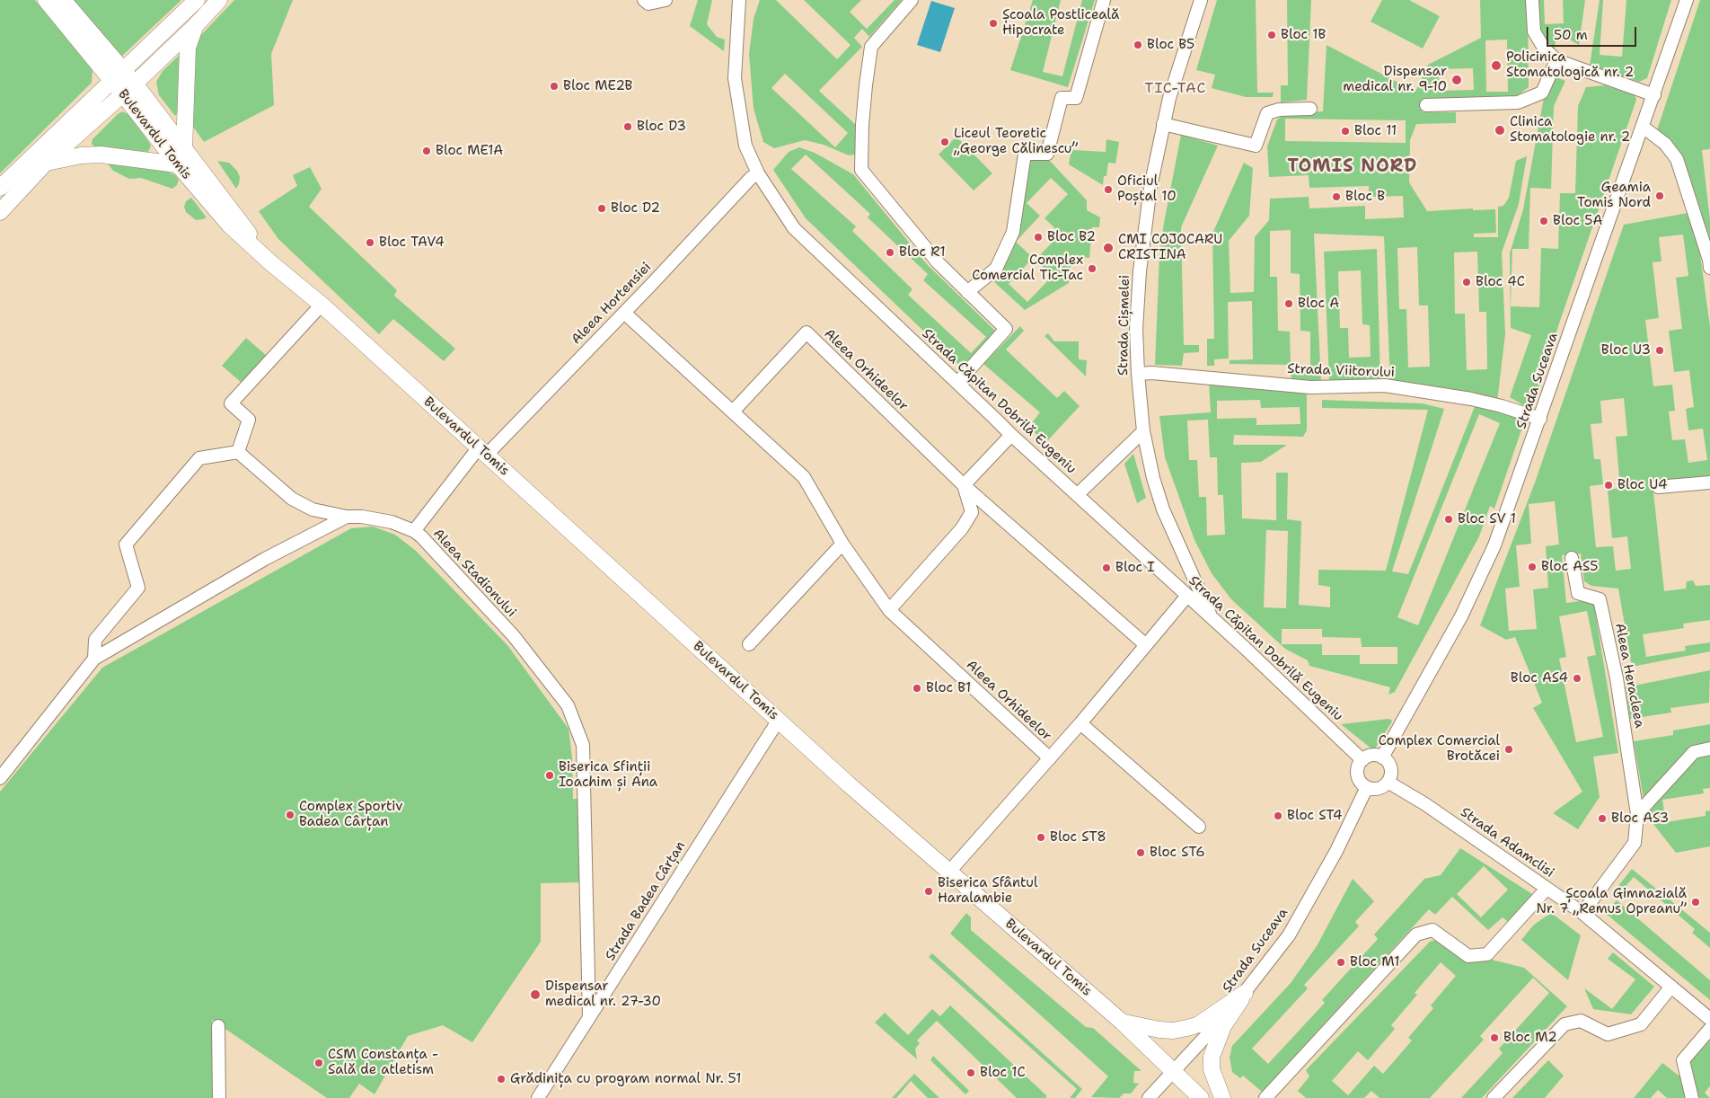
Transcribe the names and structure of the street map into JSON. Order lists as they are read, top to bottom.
{
  "streets": {
    "main road": ["Bulevardul Tomis"],
    "street": [
      "Aleea Hortensiei",
      "Strada Cișmelei",
      "Aleea Orhideelor",
      "Strada Viitorului",
      "Strada Suceava",
      "Strada Căpitan Dobrilă Eugeniu",
      "Aleea Stadionului",
      "Aleea Heracleea",
      "Strada Adamclisi",
      "Strada Badea Cârțan"
    ]
  },
  "crossings": [
    ["Bulevardul Tomis", "Aleea Hortensiei"],
    ["Bulevardul Tomis", "Aleea Orhideelor"],
    ["Bulevardul Tomis", "Strada Suceava"],
    ["Bulevardul Tomis", "Strada Badea Cârțan"],
    ["Aleea Hortensiei", "Aleea Orhideelor"],
    ["Aleea Hortensiei", "Strada Căpitan Dobrilă Eugeniu"],
    ["Aleea Hortensiei", "Aleea Stadionului"],
    ["Strada Cișmelei", "Strada Viitorului"],
    ["Strada Cișmelei", "Strada Căpitan Dobrilă Eugeniu"],
    ["Aleea Orhideelor", "Strada Căpitan Dobrilă Eugeniu"],
    ["Strada Viitorului", "Strada Suceava"],
    ["Strada Suceava", "Strada Căpitan Dobrilă Eugeniu"],
    ["Strada Suceava", "Strada Adamclisi"],
    ["Strada Căpitan Dobrilă Eugeniu", "Strada Adamclisi"],
    ["Aleea Stadionului", "Strada Badea Cârțan"],
    ["Aleea Heracleea", "Strada Adamclisi"]
  ],
  "districts": ["TIC-TAC", "TOMIS NORD"],
  "places": [
    "Școala Postliceală Hipocrate",
    "Bloc 1B",
    "Bloc B5",
    "Policinica Stomatologică nr. 2",
    "Dispensar medical nr. 9-10",
    "Bloc ME2B",
    "Bloc D3",
    "Clinica Stomatologie nr. 2",
    "Bloc 11",
    "Liceul Teoretic „George Călinescu”",
    "Bloc ME1A",
    "Oficiul Poștal 10",
    "Geamia Tomis Nord",
    "Bloc B",
    "Bloc D2",
    "Bloc 5A",
    "Bloc B2",
    "Bloc TAV4",
    "CMI COJOCARU CRISTINA",
    "Bloc R1",
    "Complex Comercial Tic-Tac",
    "Bloc 4C",
    "Bloc A",
    "Bloc U3",
    "Bloc U4",
    "Bloc SV 1",
    "Bloc AS5",
    "Bloc I",
    "Bloc AS4",
    "Bloc B1",
    "Complex Comercial Brotăcei",
    "Biserica Sfinții Ioachim și Ana",
    "Complex Sportiv Badea Cârțan",
    "Bloc ST4",
    "Bloc AS3",
    "Bloc ST8",
    "Bloc ST6",
    "Biserica Sfântul Haralambie",
    "Școala Gimnazială Nr. 7 „Remus Opreanu”",
    "Bloc M1",
    "Dispensar medical nr. 27-30",
    "Bloc M2",
    "CSM Constanța - Sală de atletism",
    "Bloc 1C",
    "Grădinița cu program normal Nr. 51"
  ],
  "scale_bar": "50 m"
}
